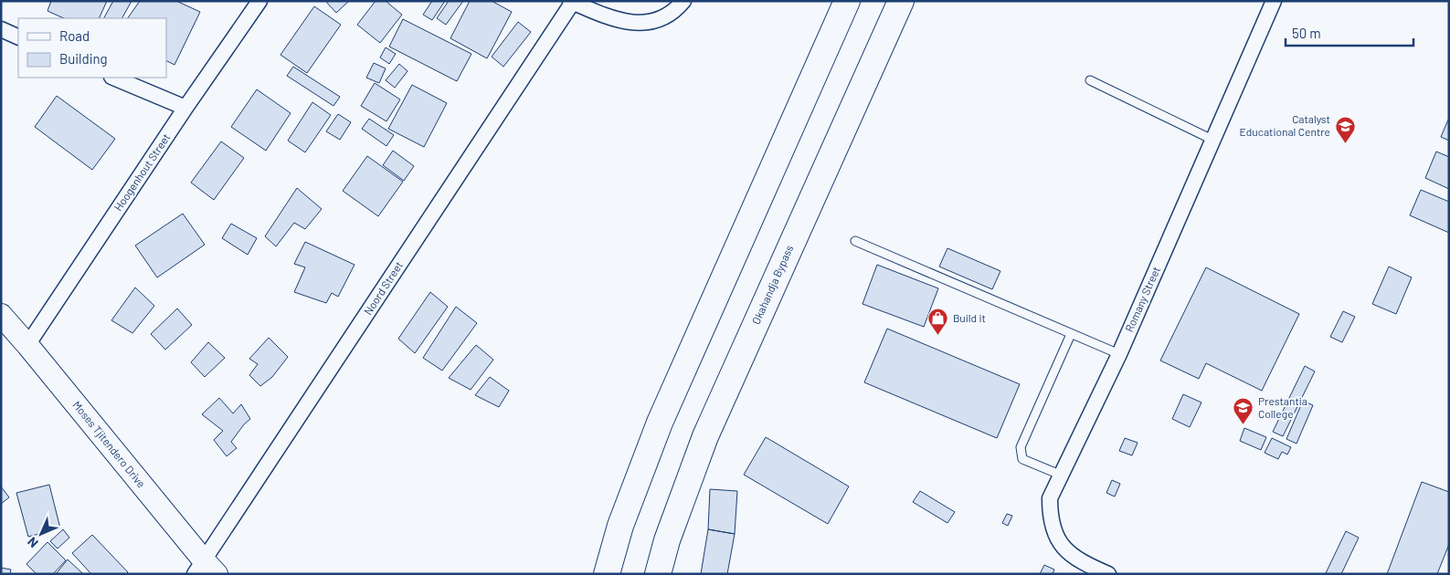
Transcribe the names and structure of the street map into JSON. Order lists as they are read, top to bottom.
{
  "streets": {
    "highway": ["Okahandja Bypass"],
    "main road": ["Moses Tjitendero Drive"],
    "street": ["Hoogenhout Street", "Noord Street", "Romany Street"]
  },
  "crossings": [
    ["Hoogenhout Street", "Moses Tjitendero Drive"],
    ["Noord Street", "Moses Tjitendero Drive"]
  ],
  "places": {
    "school or university": ["Catalyst Educational Centre", "Prestantia College"],
    "shop": ["Build it"]
  },
  "legend": ["Road", "Building"],
  "scale_bar": "50 m",
  "north": "bottom left"
}
